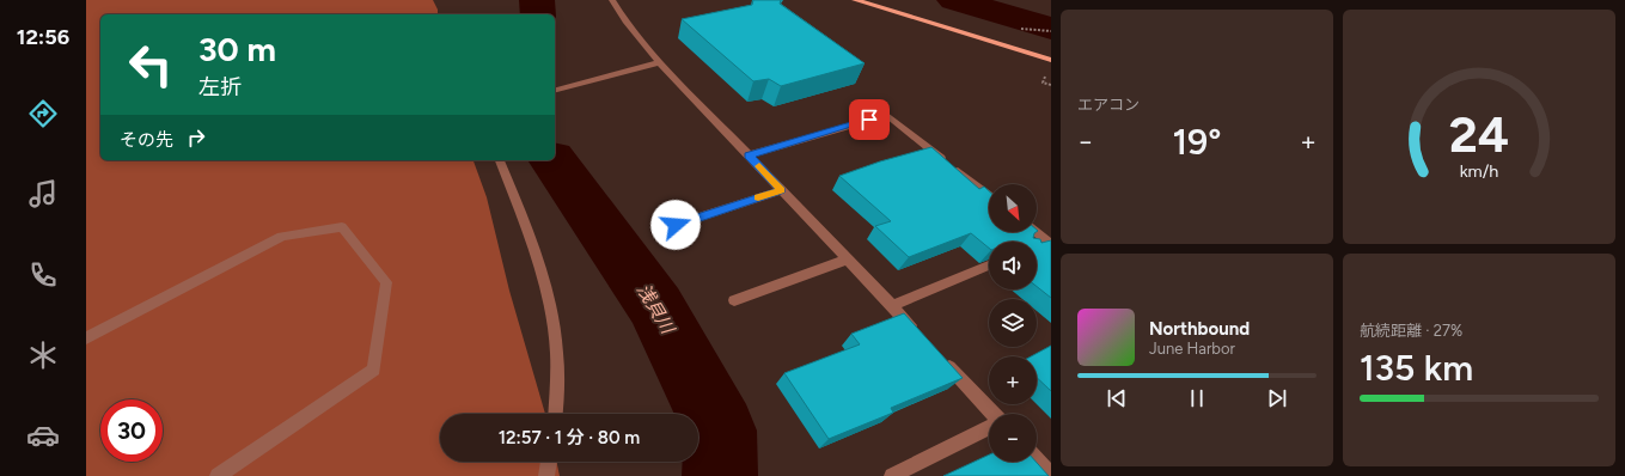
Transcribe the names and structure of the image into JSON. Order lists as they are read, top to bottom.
{
  "water": ["浅貝川"],
  "north": "bottom right",
  "page": {
    "tabs": "12:56",
    "tile": [
      "エアコン",
      ["航続距離 · 27%", "135 km"]
    ],
    "turn": ["30 m", "左折"],
    "then": "その先",
    "heat": ["−", "19°", "+"],
    "map_buttons": ["+", "−"],
    "song": ["Northbound", "June Harbor"],
    "limit": "30",
    "trip": "12:57 · 1 分 · 80 m",
    "gauge": ["24", "km/h"]
  }
}
